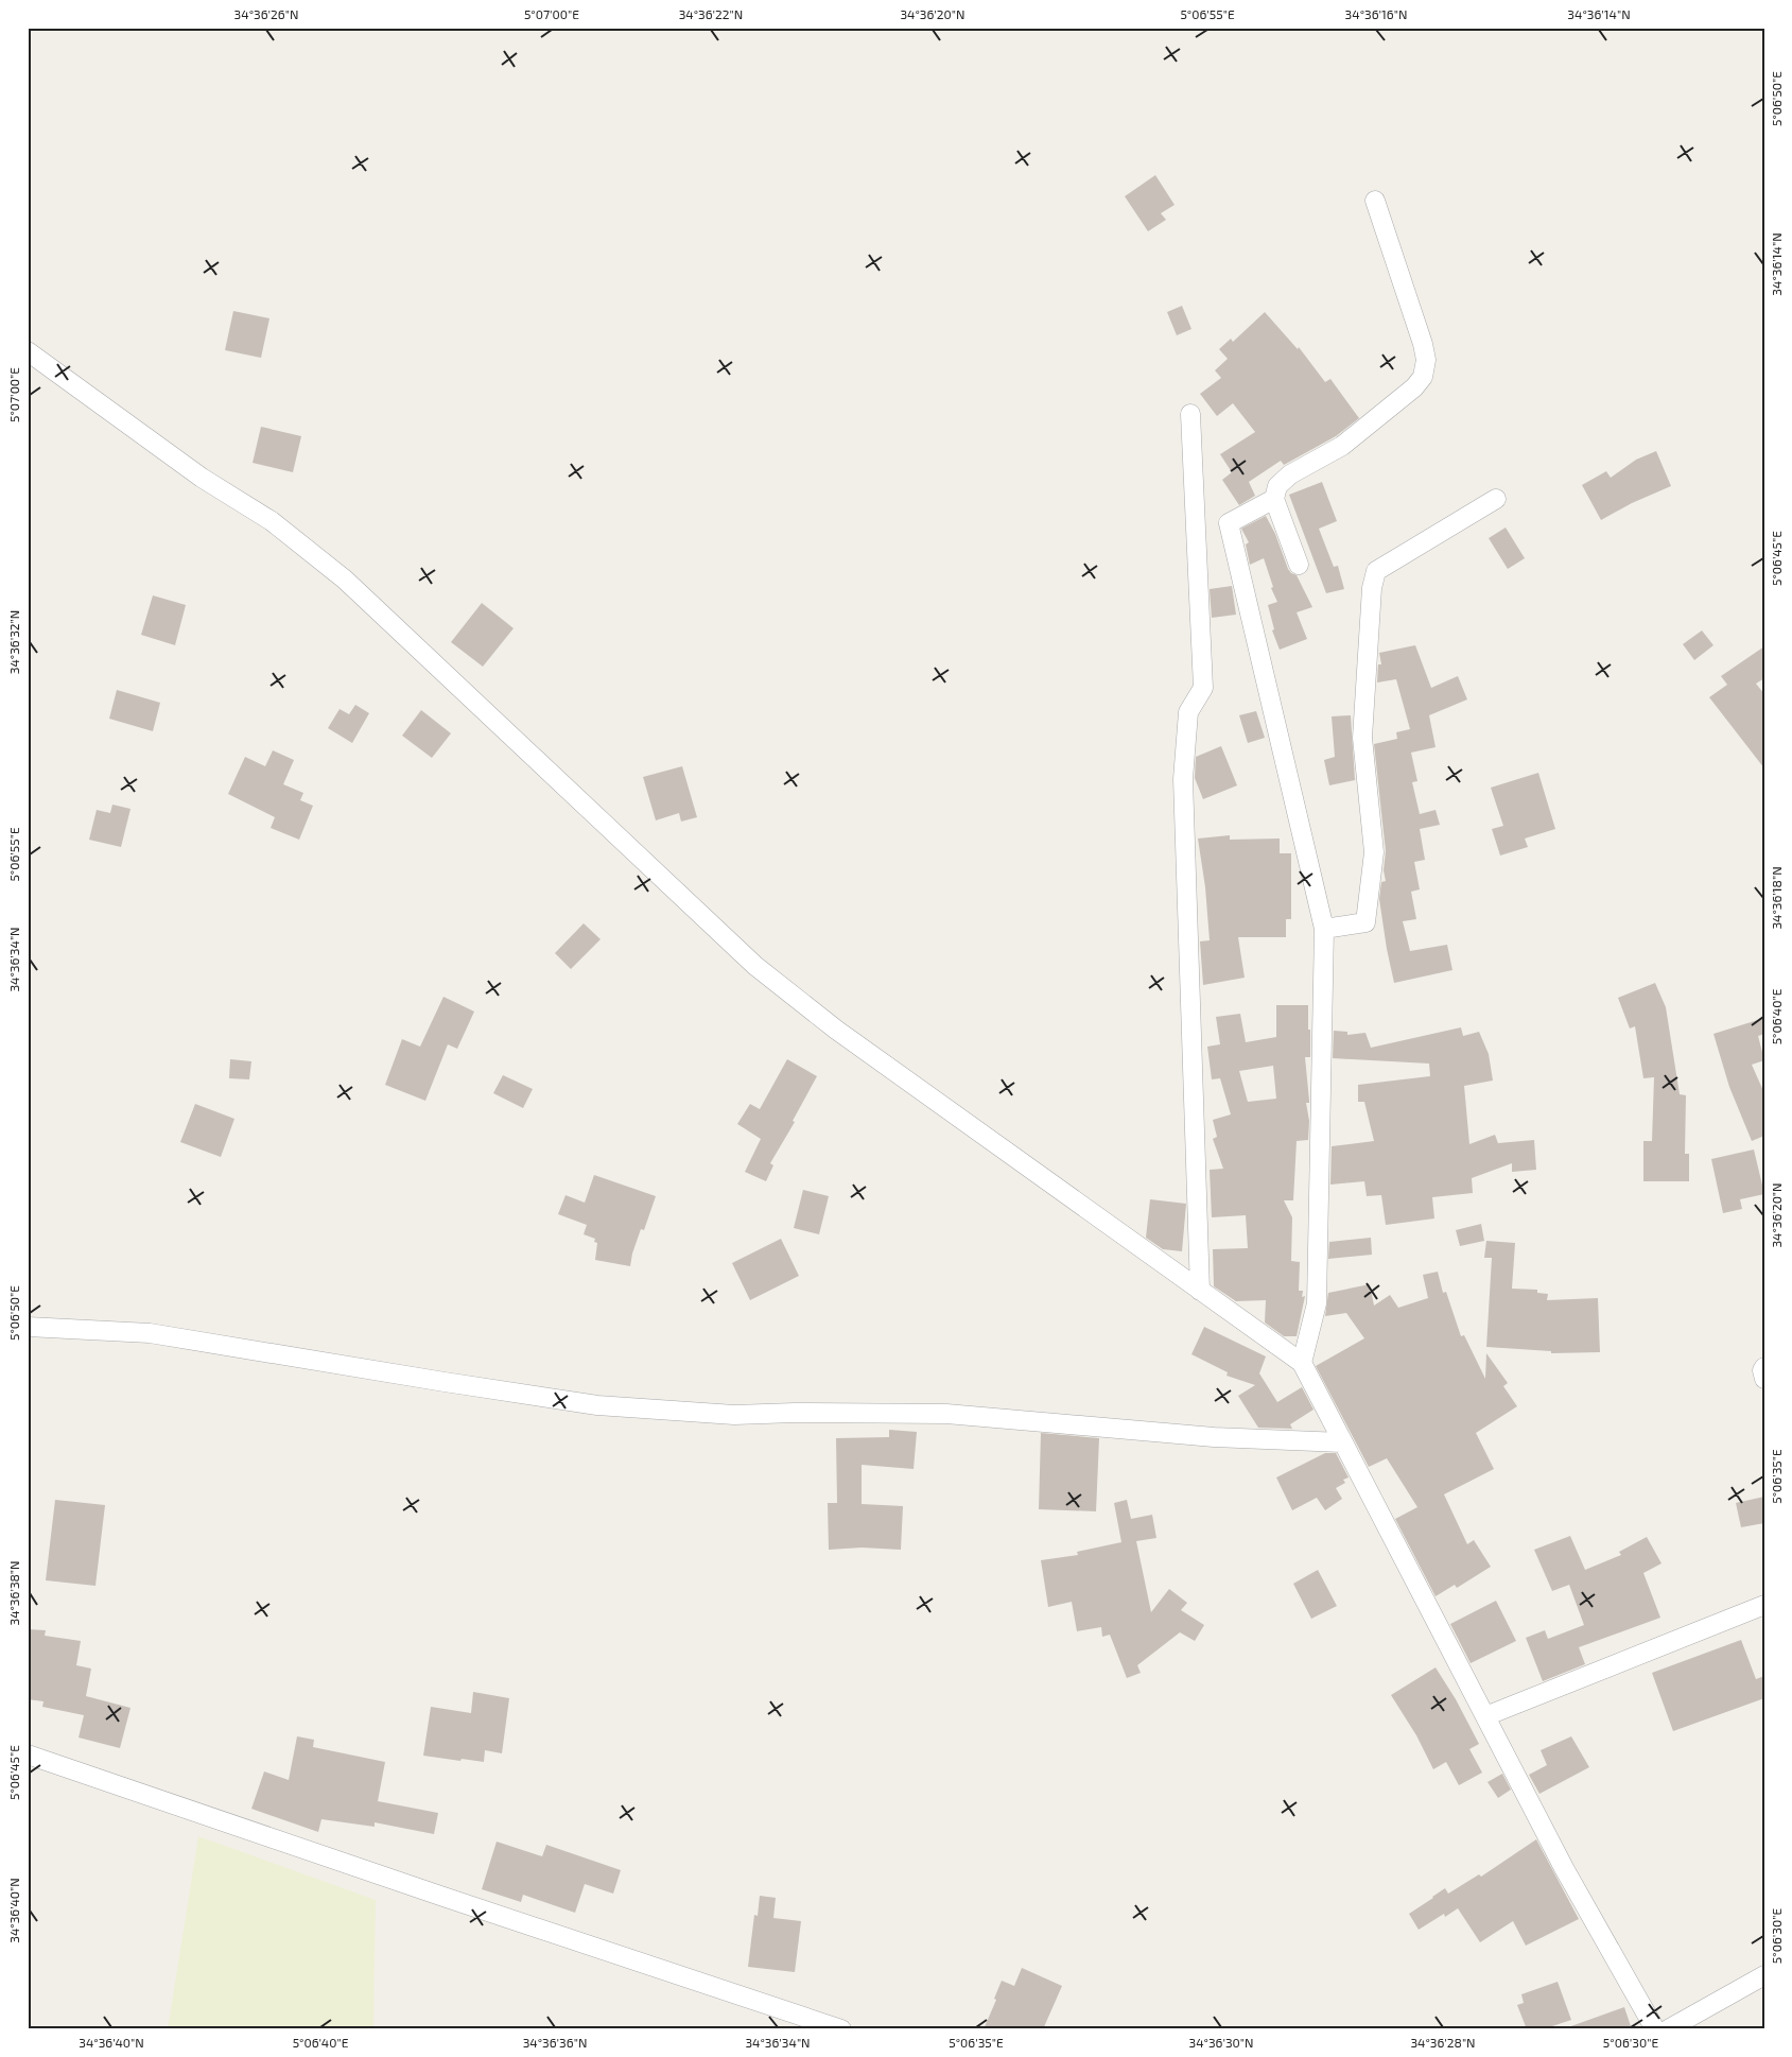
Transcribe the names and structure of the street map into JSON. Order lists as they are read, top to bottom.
{
  "coordinates": [
    "34°36'26\"N",
    "5°07'00\"E",
    "34°36'22\"N",
    "34°36'20\"N",
    "5°06'55\"E",
    "34°36'16\"N",
    "34°36'14\"N",
    "5°06'50\"E",
    "5°06'45\"E",
    "34°36'32\"N",
    "34°36'18\"N",
    "34°36'34\"N",
    "5°06'40\"E",
    "5°06'35\"E",
    "34°36'38\"N",
    "34°36'40\"N",
    "5°06'30\"E",
    "34°36'36\"N",
    "34°36'30\"N",
    "34°36'28\"N"
  ]
}
